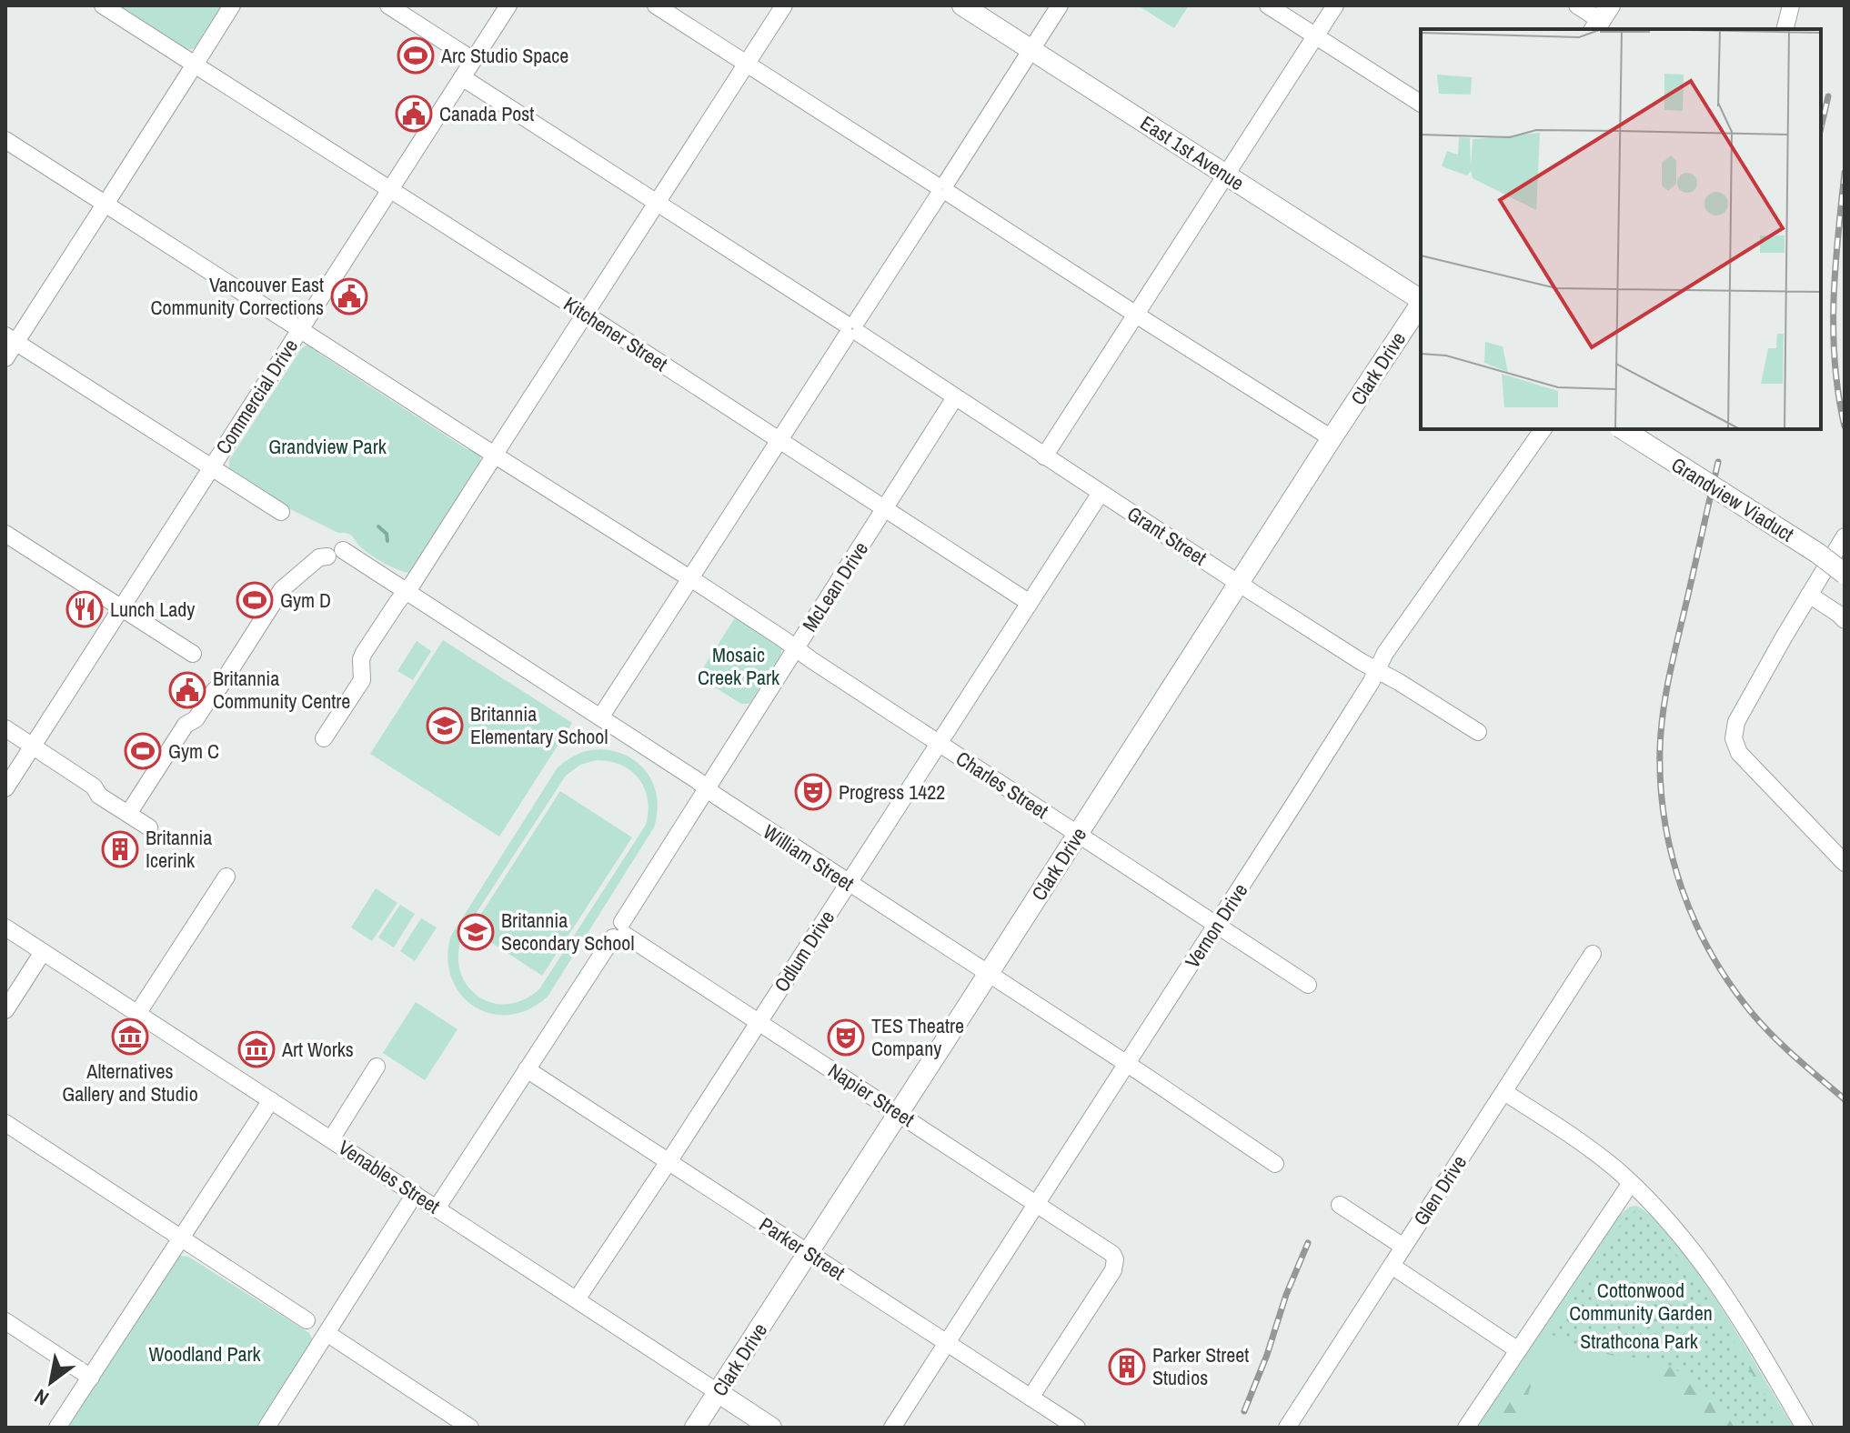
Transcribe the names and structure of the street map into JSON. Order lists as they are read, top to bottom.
{
  "streets": {
    "main road": [
      "East 1st Avenue",
      "Clark Drive",
      "Grandview Viaduct",
      "Venables Street"
    ],
    "street": [
      "Kitchener Street",
      "Commercial Drive",
      "Grant Street",
      "McLean Drive",
      "Charles Street",
      "William Street",
      "Vernon Drive",
      "Odlum Drive",
      "Napier Street",
      "Glen Drive",
      "Parker Street"
    ]
  },
  "crossings": [
    ["Kitchener Street", "Commercial Drive"],
    ["Kitchener Street", "McLean Drive"],
    ["Kitchener Street", "Odlum Drive"],
    ["Clark Drive", "Grant Street"],
    ["Clark Drive", "Charles Street"],
    ["Clark Drive", "William Street"],
    ["Clark Drive", "Napier Street"],
    ["Clark Drive", "Venables Street"],
    ["Clark Drive", "Parker Street"],
    ["Commercial Drive", "Grant Street"],
    ["Commercial Drive", "Charles Street"],
    ["Grant Street", "McLean Drive"],
    ["Grant Street", "Vernon Drive"],
    ["Grant Street", "Odlum Drive"],
    ["McLean Drive", "Charles Street"],
    ["McLean Drive", "William Street"],
    ["McLean Drive", "Napier Street"],
    ["McLean Drive", "Venables Street"],
    ["McLean Drive", "Parker Street"],
    ["Charles Street", "Vernon Drive"],
    ["Charles Street", "Odlum Drive"],
    ["William Street", "Vernon Drive"],
    ["William Street", "Odlum Drive"],
    ["Vernon Drive", "Napier Street"],
    ["Vernon Drive", "Parker Street"],
    ["Odlum Drive", "Napier Street"],
    ["Odlum Drive", "Venables Street"],
    ["Odlum Drive", "Parker Street"],
    ["Napier Street", "Parker Street"]
  ],
  "parks": [
    "Grandview Park",
    "Mosaic Creek Park",
    "Cottonwood Community Garden",
    "Strathcona Park",
    "Woodland Park"
  ],
  "places": {
    "sports": ["Arc Studio Space", "Gym D", "Gym C"],
    "public building": ["Canada Post", "Vancouver East Community Corrections", "Britannia Community Centre"],
    "restaurant": ["Lunch Lady"],
    "school or university": ["Britannia Elementary School", "Britannia Secondary School"],
    "theatre": ["Progress 1422", "TES Theatre Company"],
    "building": ["Britannia Icerink", "Parker Street Studios"],
    "museum": ["Alternatives Gallery and Studio", "Art Works"]
  },
  "north": "bottom left"
}
